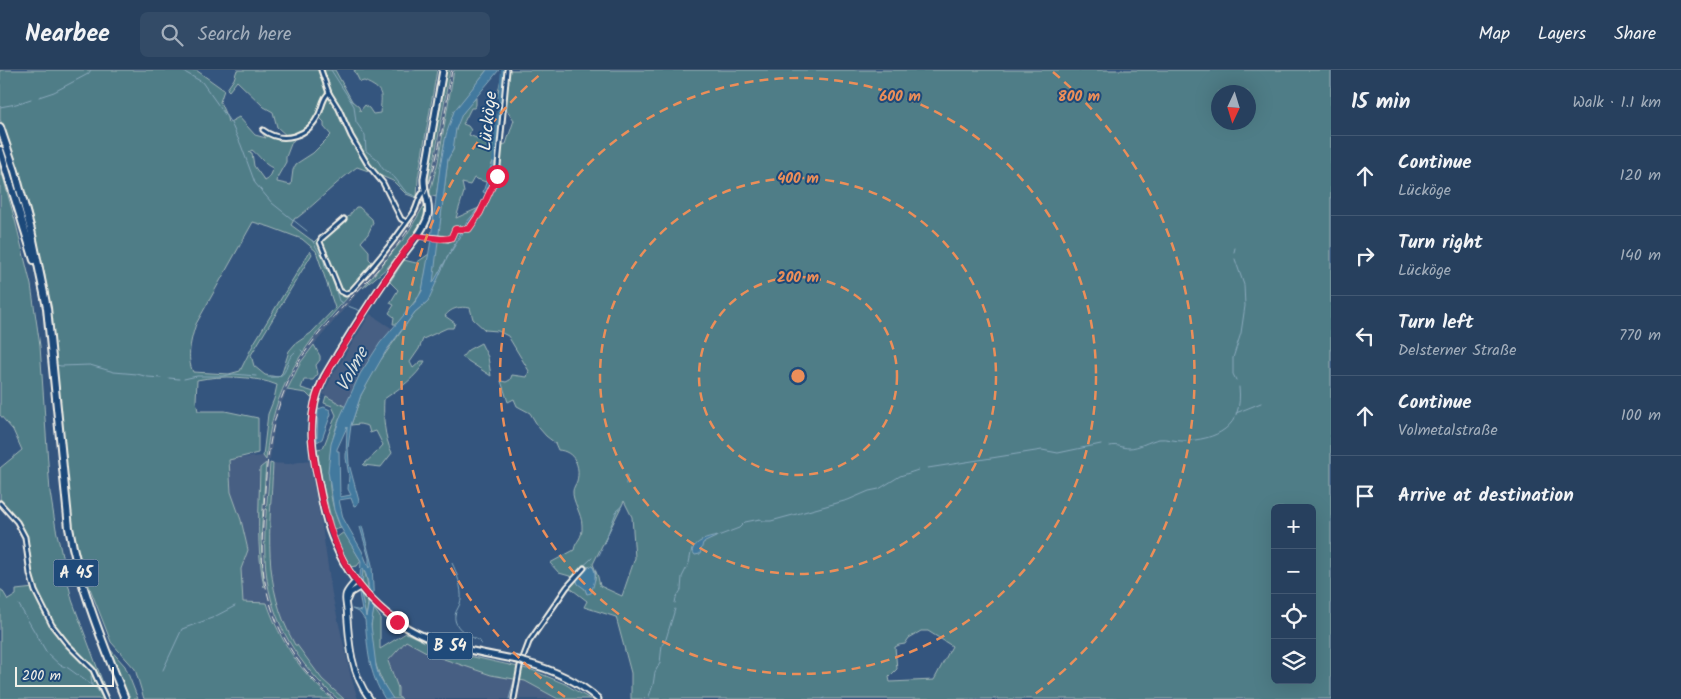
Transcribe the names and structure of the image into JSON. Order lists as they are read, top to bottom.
{
  "streets": {
    "highway": ["A 45"],
    "main road": ["B 54"],
    "street": ["Lücköge"]
  },
  "crossings": [
    ["Lücköge", "B 54"]
  ],
  "water": ["Volme"],
  "scale_bar": "200 m",
  "north": "bottom",
  "page": {
    "header": "Nearbee",
    "search": "Search here",
    "nav": ["Map", "Layers", "Share"],
    "heading": ["15 min", "Walk · 1.1 km"],
    "list": [
      ["Continue", "Lücköge", "120 m"],
      ["Turn right", "Lücköge", "140 m"],
      ["Turn left", "Delsterner Straße", "770 m"],
      ["Continue", "Volmetalstraße", "100 m"],
      "Arrive at destination"
    ],
    "map_buttons": ["+", "−"],
    "scale": "200 m"
  },
  "rings": [
    "800 m",
    "600 m",
    "400 m",
    "200 m"
  ]
}
